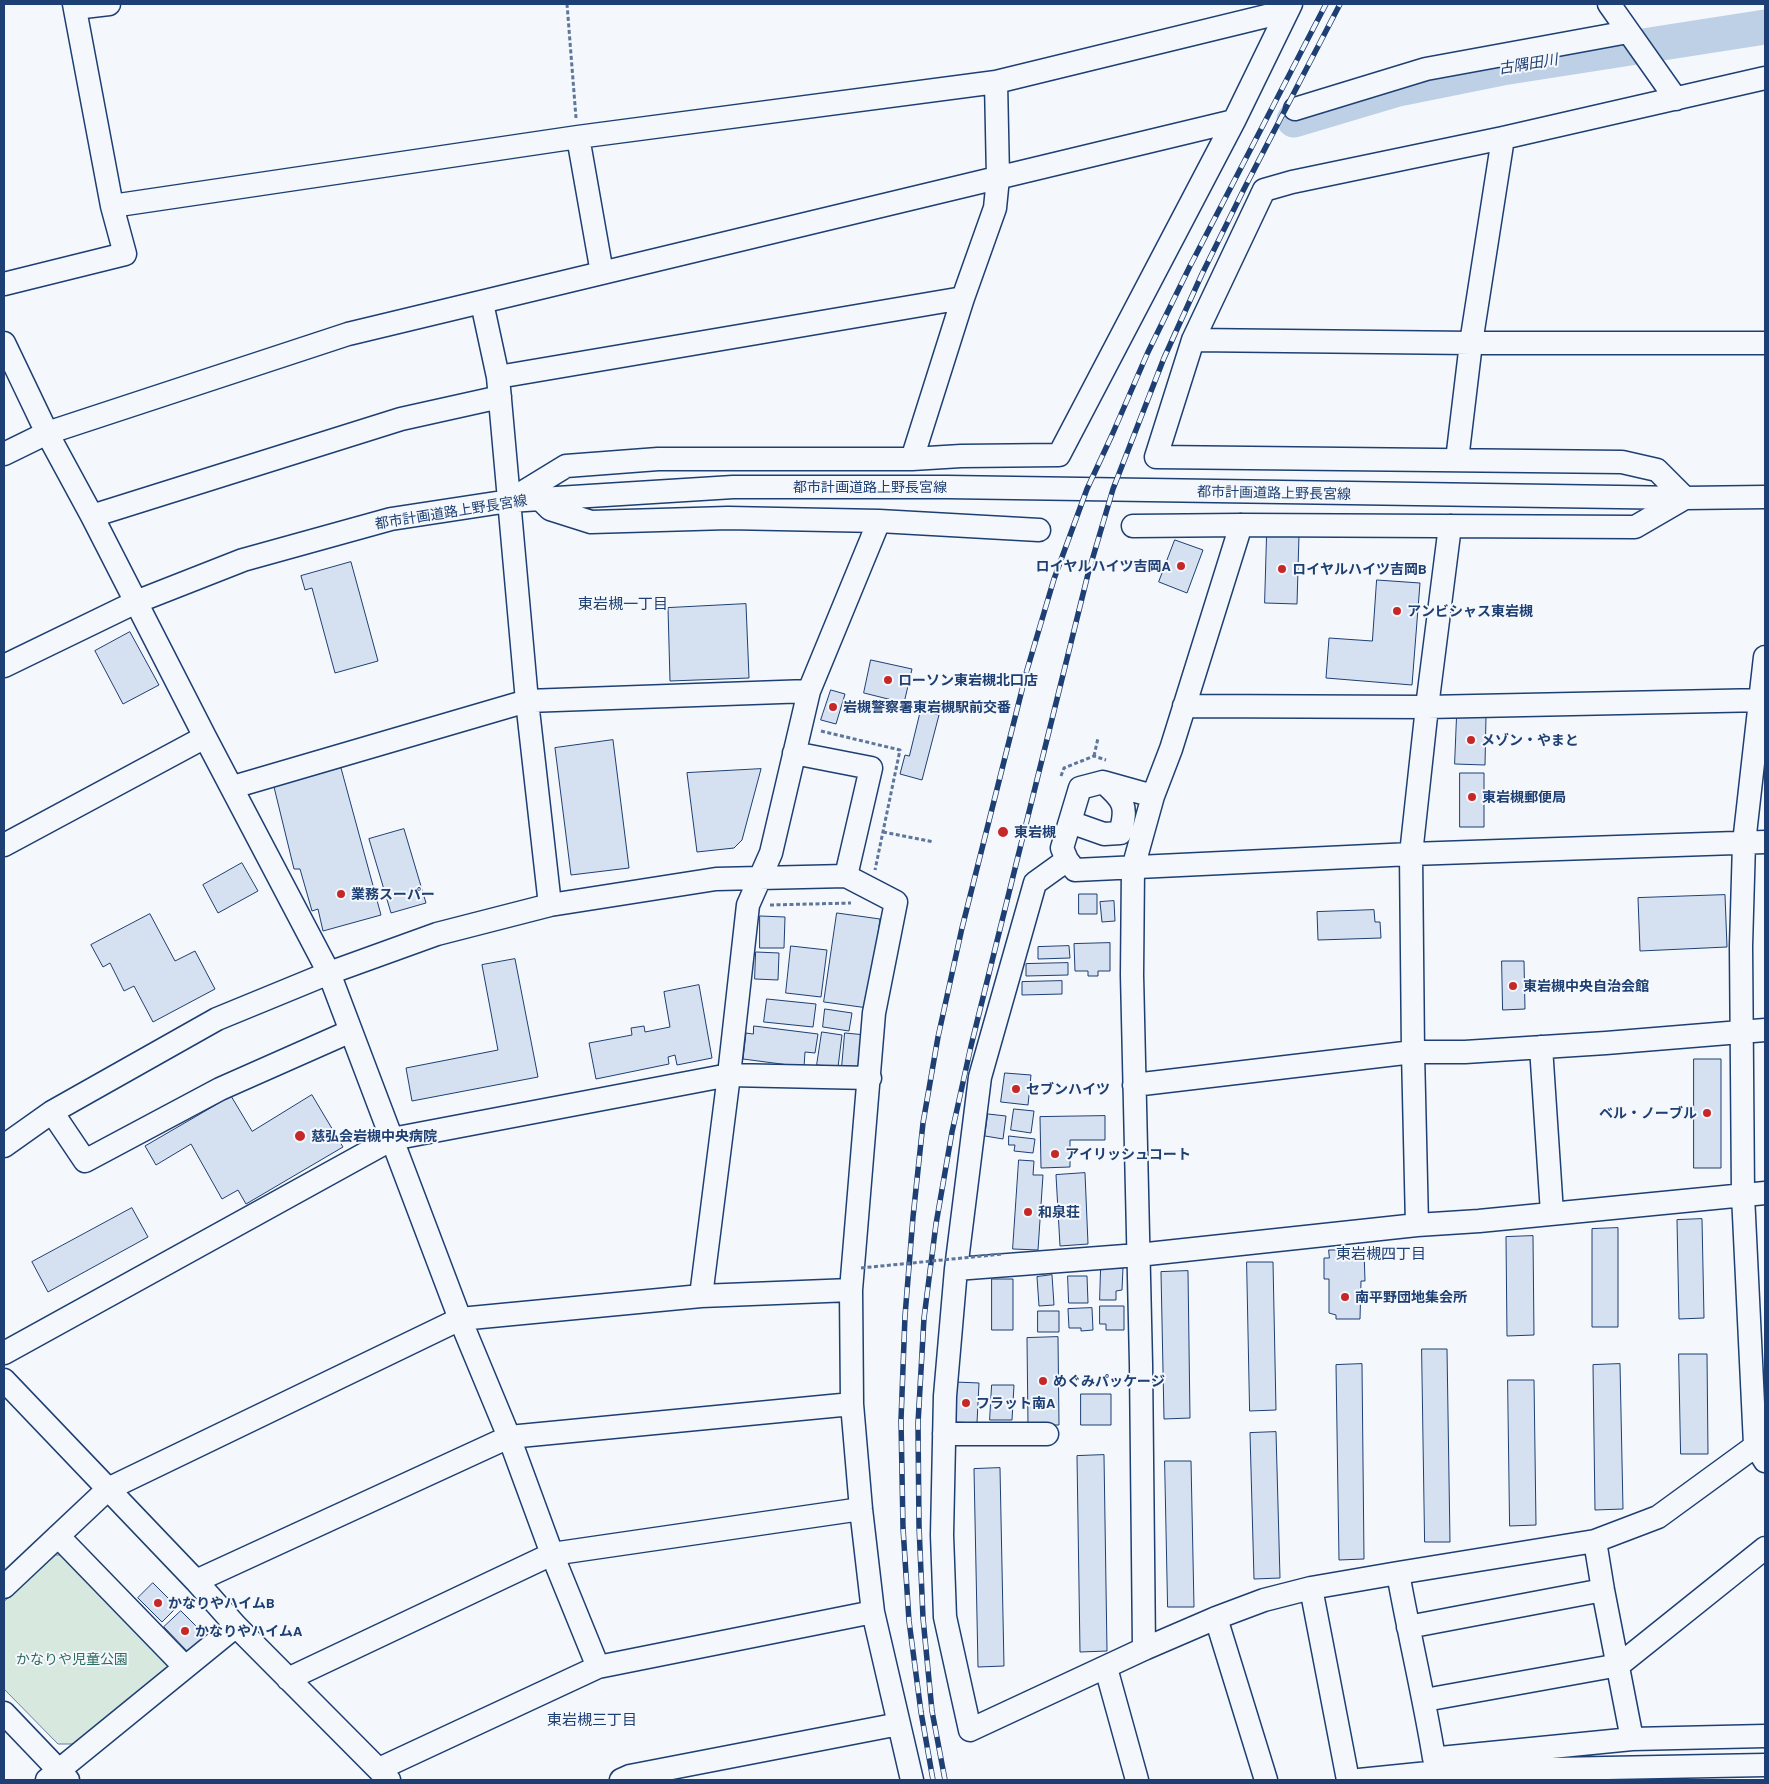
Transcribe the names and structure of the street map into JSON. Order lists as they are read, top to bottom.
{
  "streets": {
    "street": ["都市計画道路上野長宮線"]
  },
  "districts": ["東岩槻一丁目", "東岩槻四丁目", "東岩槻三丁目"],
  "water": ["古隅田川"],
  "parks": ["かなりや児童公園"],
  "places": [
    "ロイヤルハイツ吉岡A",
    "ロイヤルハイツ吉岡B",
    "アンビシャス東岩槻",
    "ローソン東岩槻北口店",
    "岩槻警察署東岩槻駅前交番",
    "メゾン・やまと",
    "東岩槻郵便局",
    "東岩槻",
    "業務スーパー",
    "東岩槻中央自治会館",
    "セブンハイツ",
    "ベル・ノーブル",
    "慈弘会岩槻中央病院",
    "アイリッシュコート",
    "和泉荘",
    "南平野団地集会所",
    "めぐみパッケージ",
    "フラット南A",
    "かなりやハイムB",
    "かなりやハイムA"
  ]
}
